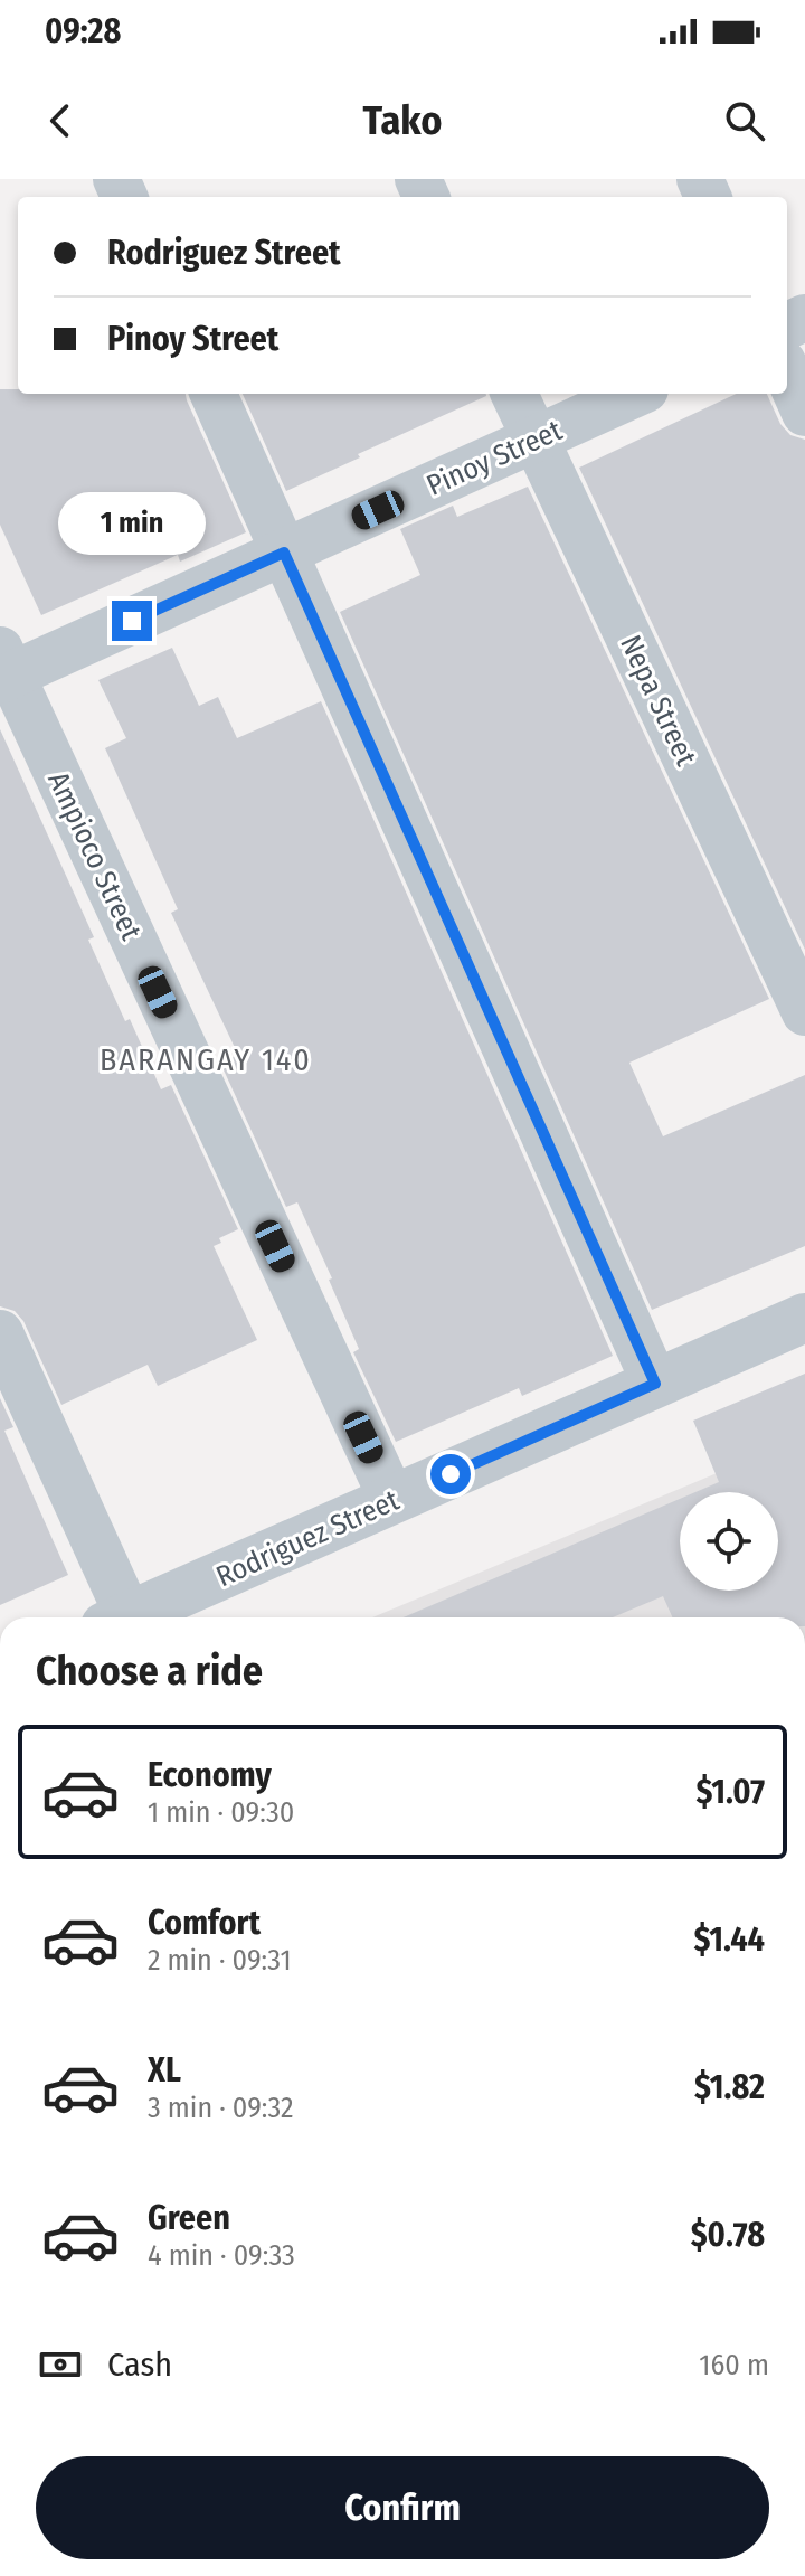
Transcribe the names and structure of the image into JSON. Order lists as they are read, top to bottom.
{
  "streets": {
    "street": [
      "Pinoy Street",
      "Nepa Street",
      "Ampioco Street",
      "Rodriguez Street"
    ]
  },
  "crossings": [
    ["Pinoy Street", "Nepa Street"],
    ["Pinoy Street", "Ampioco Street"],
    ["Ampioco Street", "Rodriguez Street"]
  ],
  "districts": ["BARANGAY 140"],
  "page": {
    "status": "09:28",
    "header": "Tako",
    "banner": ["Rodriguez Street", "Pinoy Street"],
    "bubble": "1 min",
    "heading": "Choose a ride",
    "list": [
      {
        "name": "Economy",
        "note": "1 min · 09:30",
        "value": "$1.07"
      },
      {
        "name": "Comfort",
        "note": "2 min · 09:31",
        "value": "$1.44"
      },
      {
        "name": "XL",
        "note": "3 min · 09:32",
        "value": "$1.82"
      },
      {
        "name": "Green",
        "note": "4 min · 09:33",
        "value": "$0.78"
      }
    ],
    "pay": ["Cash", "160 m"],
    "buttons": "Confirm"
  }
}
